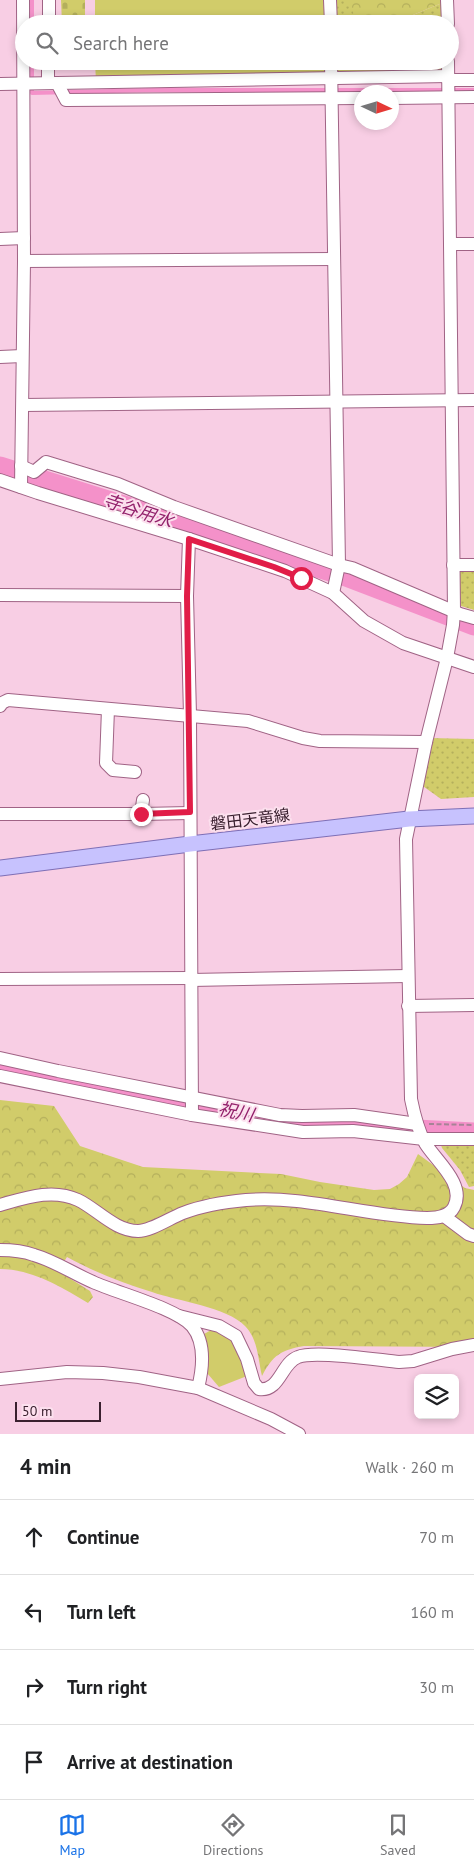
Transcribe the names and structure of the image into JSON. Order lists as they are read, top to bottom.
{
  "streets": {
    "main road": ["磐田天竜線"]
  },
  "water": ["寺谷用水", "祝川"],
  "scale_bar": "50 m",
  "north": "right",
  "page": {
    "search": "Search here",
    "scale": "50 m",
    "heading": ["4 min", "Walk · 260 m"],
    "list": [
      ["Continue", "70 m"],
      ["Turn left", "160 m"],
      ["Turn right", "30 m"],
      "Arrive at destination"
    ],
    "nav": ["Map", "Directions", "Saved"]
  }
}
